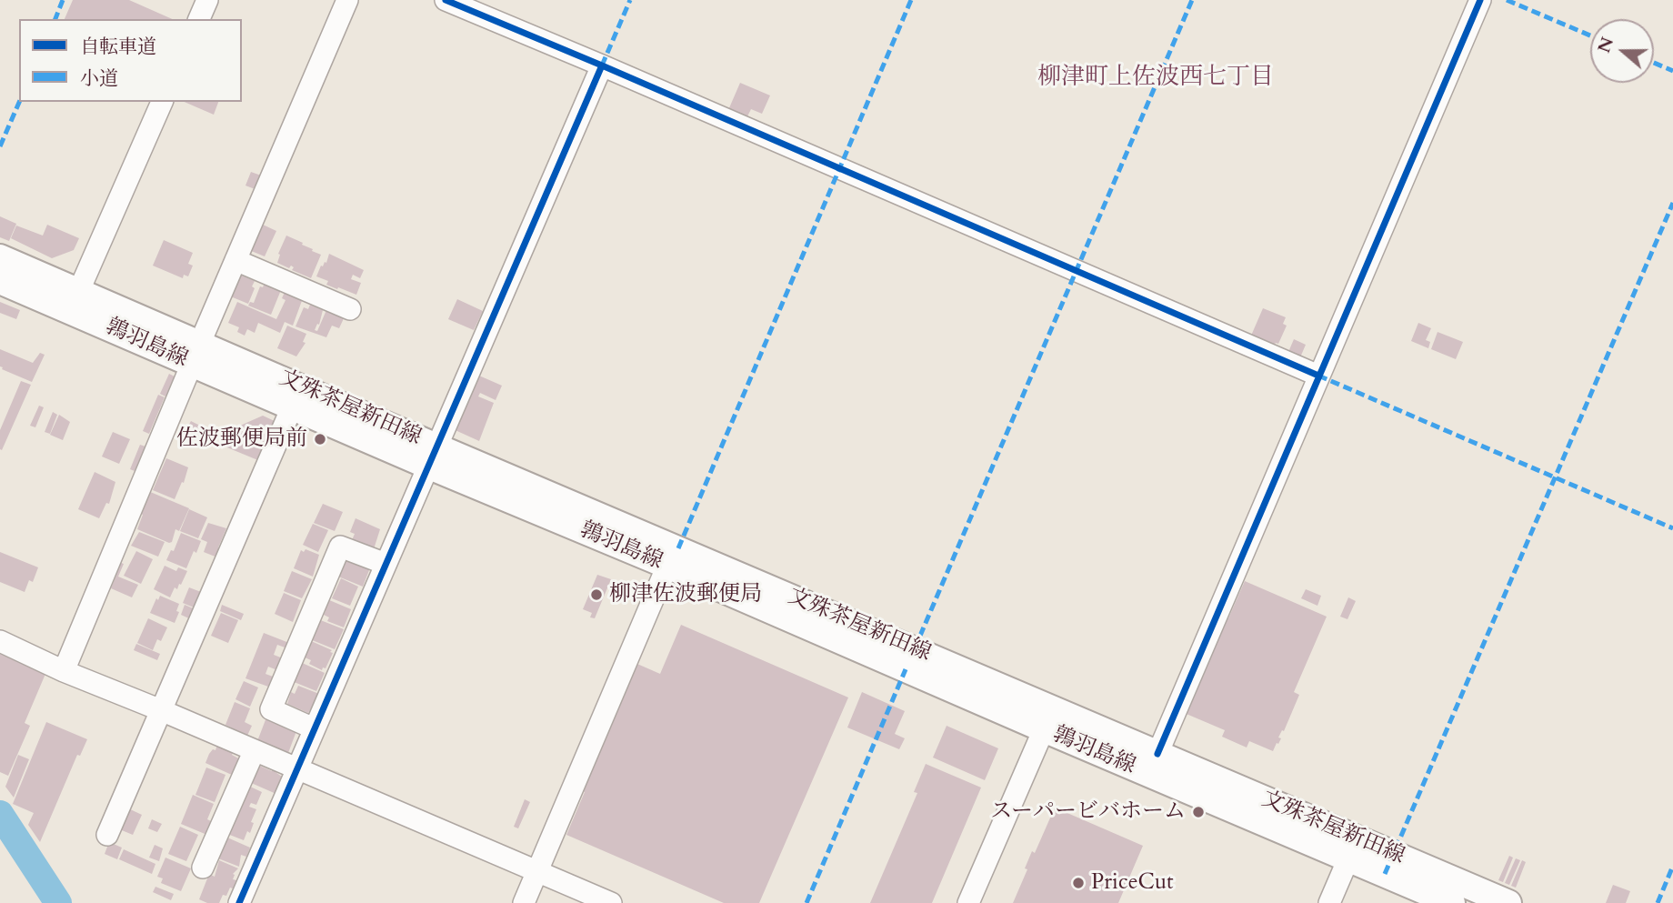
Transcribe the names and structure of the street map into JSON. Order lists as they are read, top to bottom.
{
  "streets": {
    "main road": ["鶉羽島線", "文殊茶屋新田線"]
  },
  "crossings": [
    ["鶉羽島線", "文殊茶屋新田線"]
  ],
  "districts": ["柳津町上佐波西七丁目"],
  "places": [
    "佐波郵便局前",
    "柳津佐波郵便局",
    "スーパービバホーム",
    "PriceCut"
  ],
  "legend": ["自転車道", "小道"],
  "north": "left"
}
